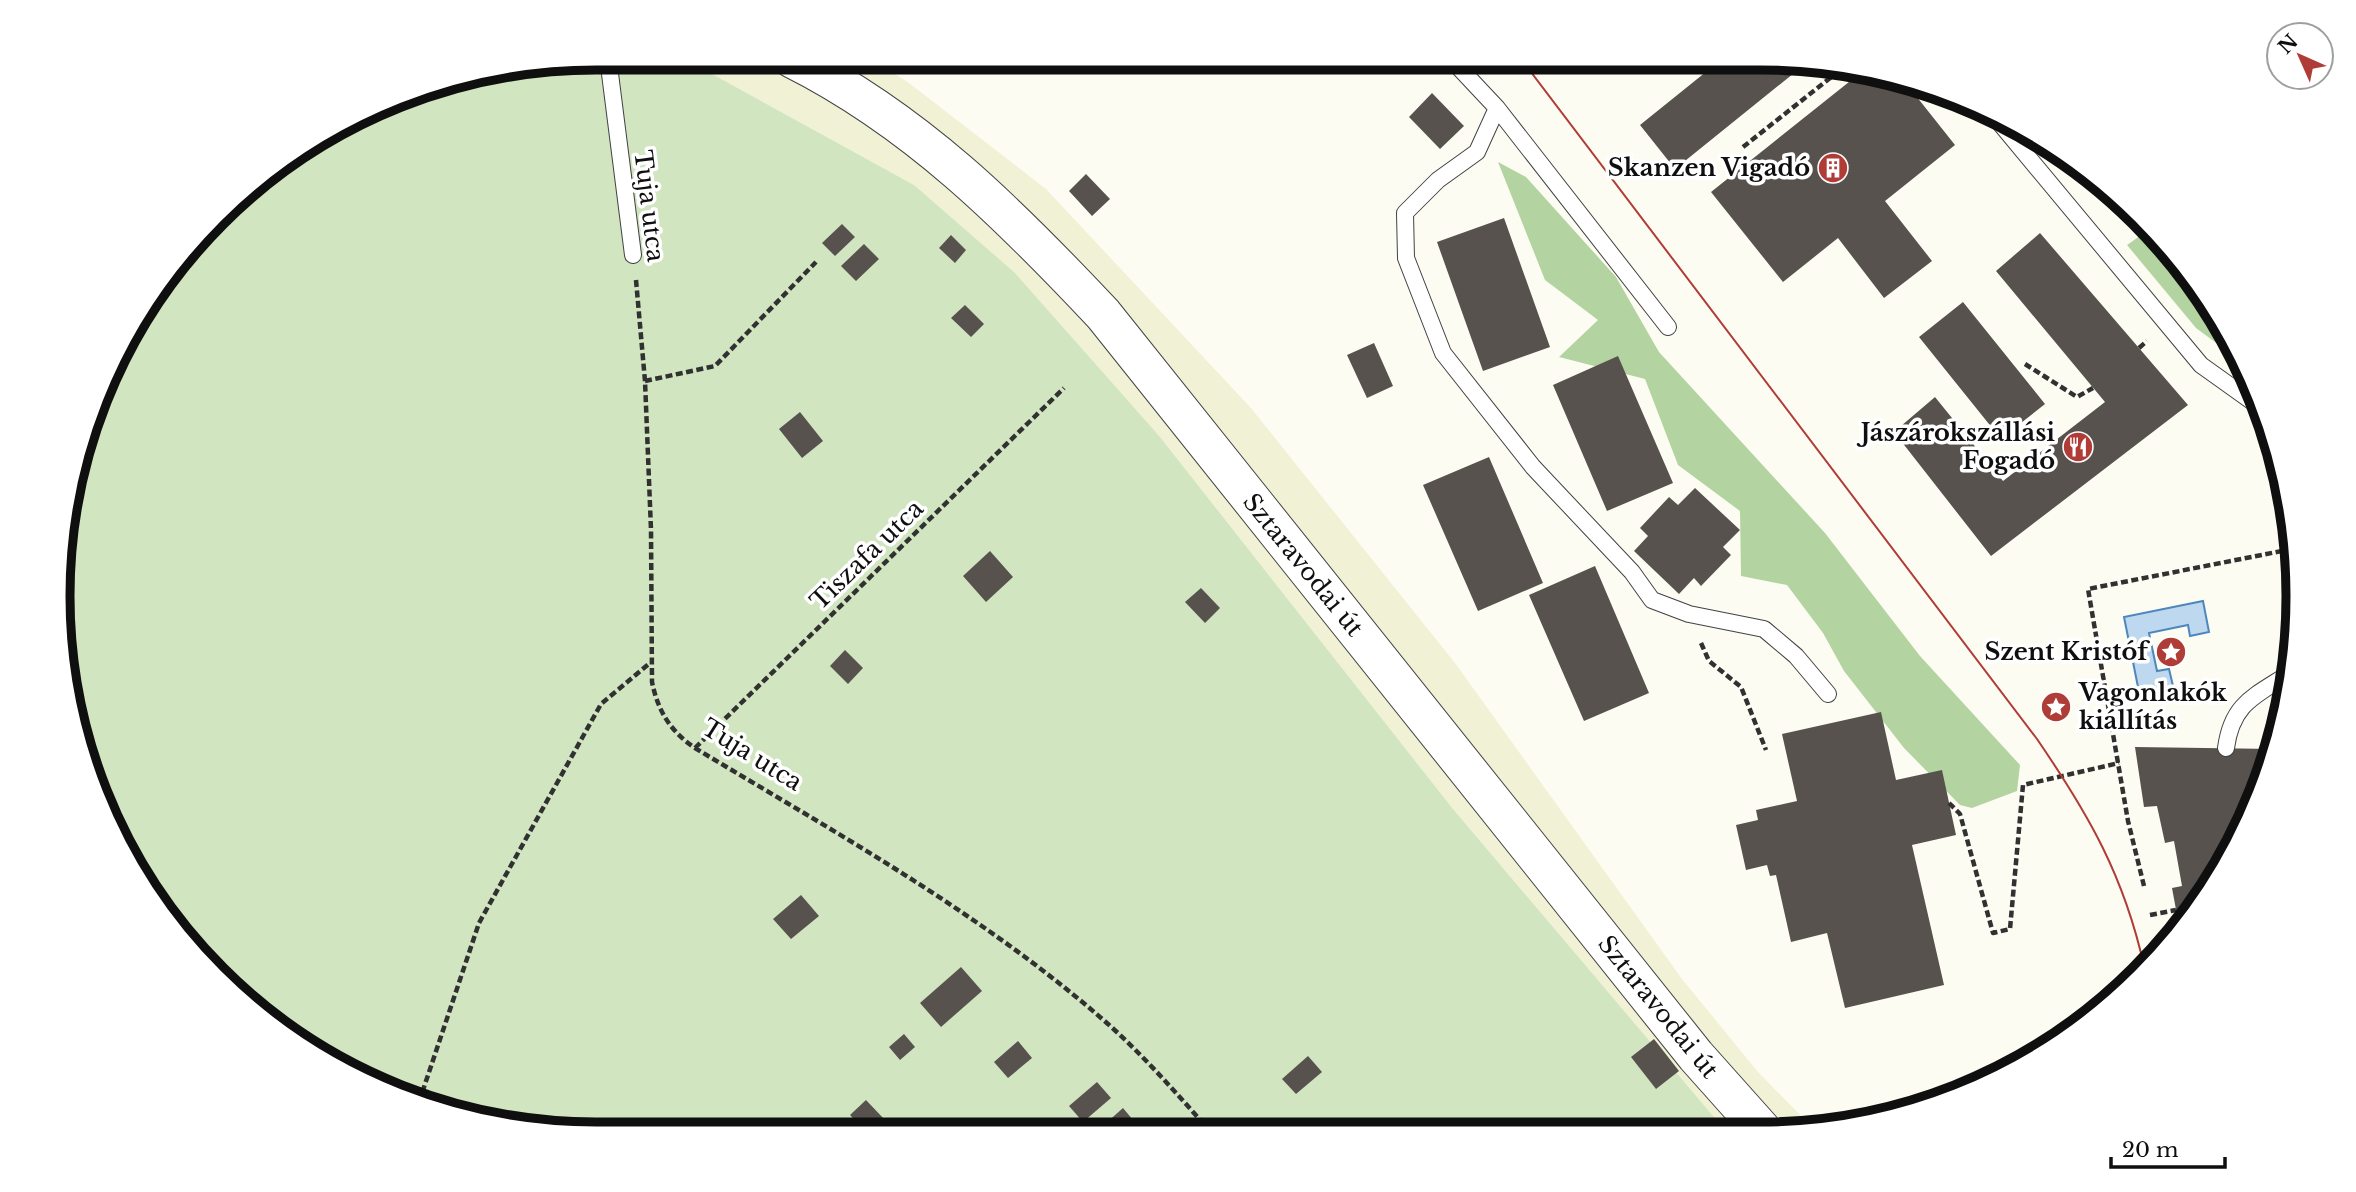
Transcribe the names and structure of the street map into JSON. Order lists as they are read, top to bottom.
{
  "streets": {
    "street": ["Sztaravodai út"],
    "lane": ["Tuja utca"],
    "path": ["Tiszafa utca"]
  },
  "crossings": [
    ["Tuja utca", "Tiszafa utca"]
  ],
  "places": {
    "building": ["Skanzen Vigadó"],
    "restaurant": ["Jászárokszállási Fogadó"],
    "place": ["Szent Kristóf", "Vagonlakók kiállítás"]
  },
  "scale_bar": "20 m",
  "north": "top left"
}
